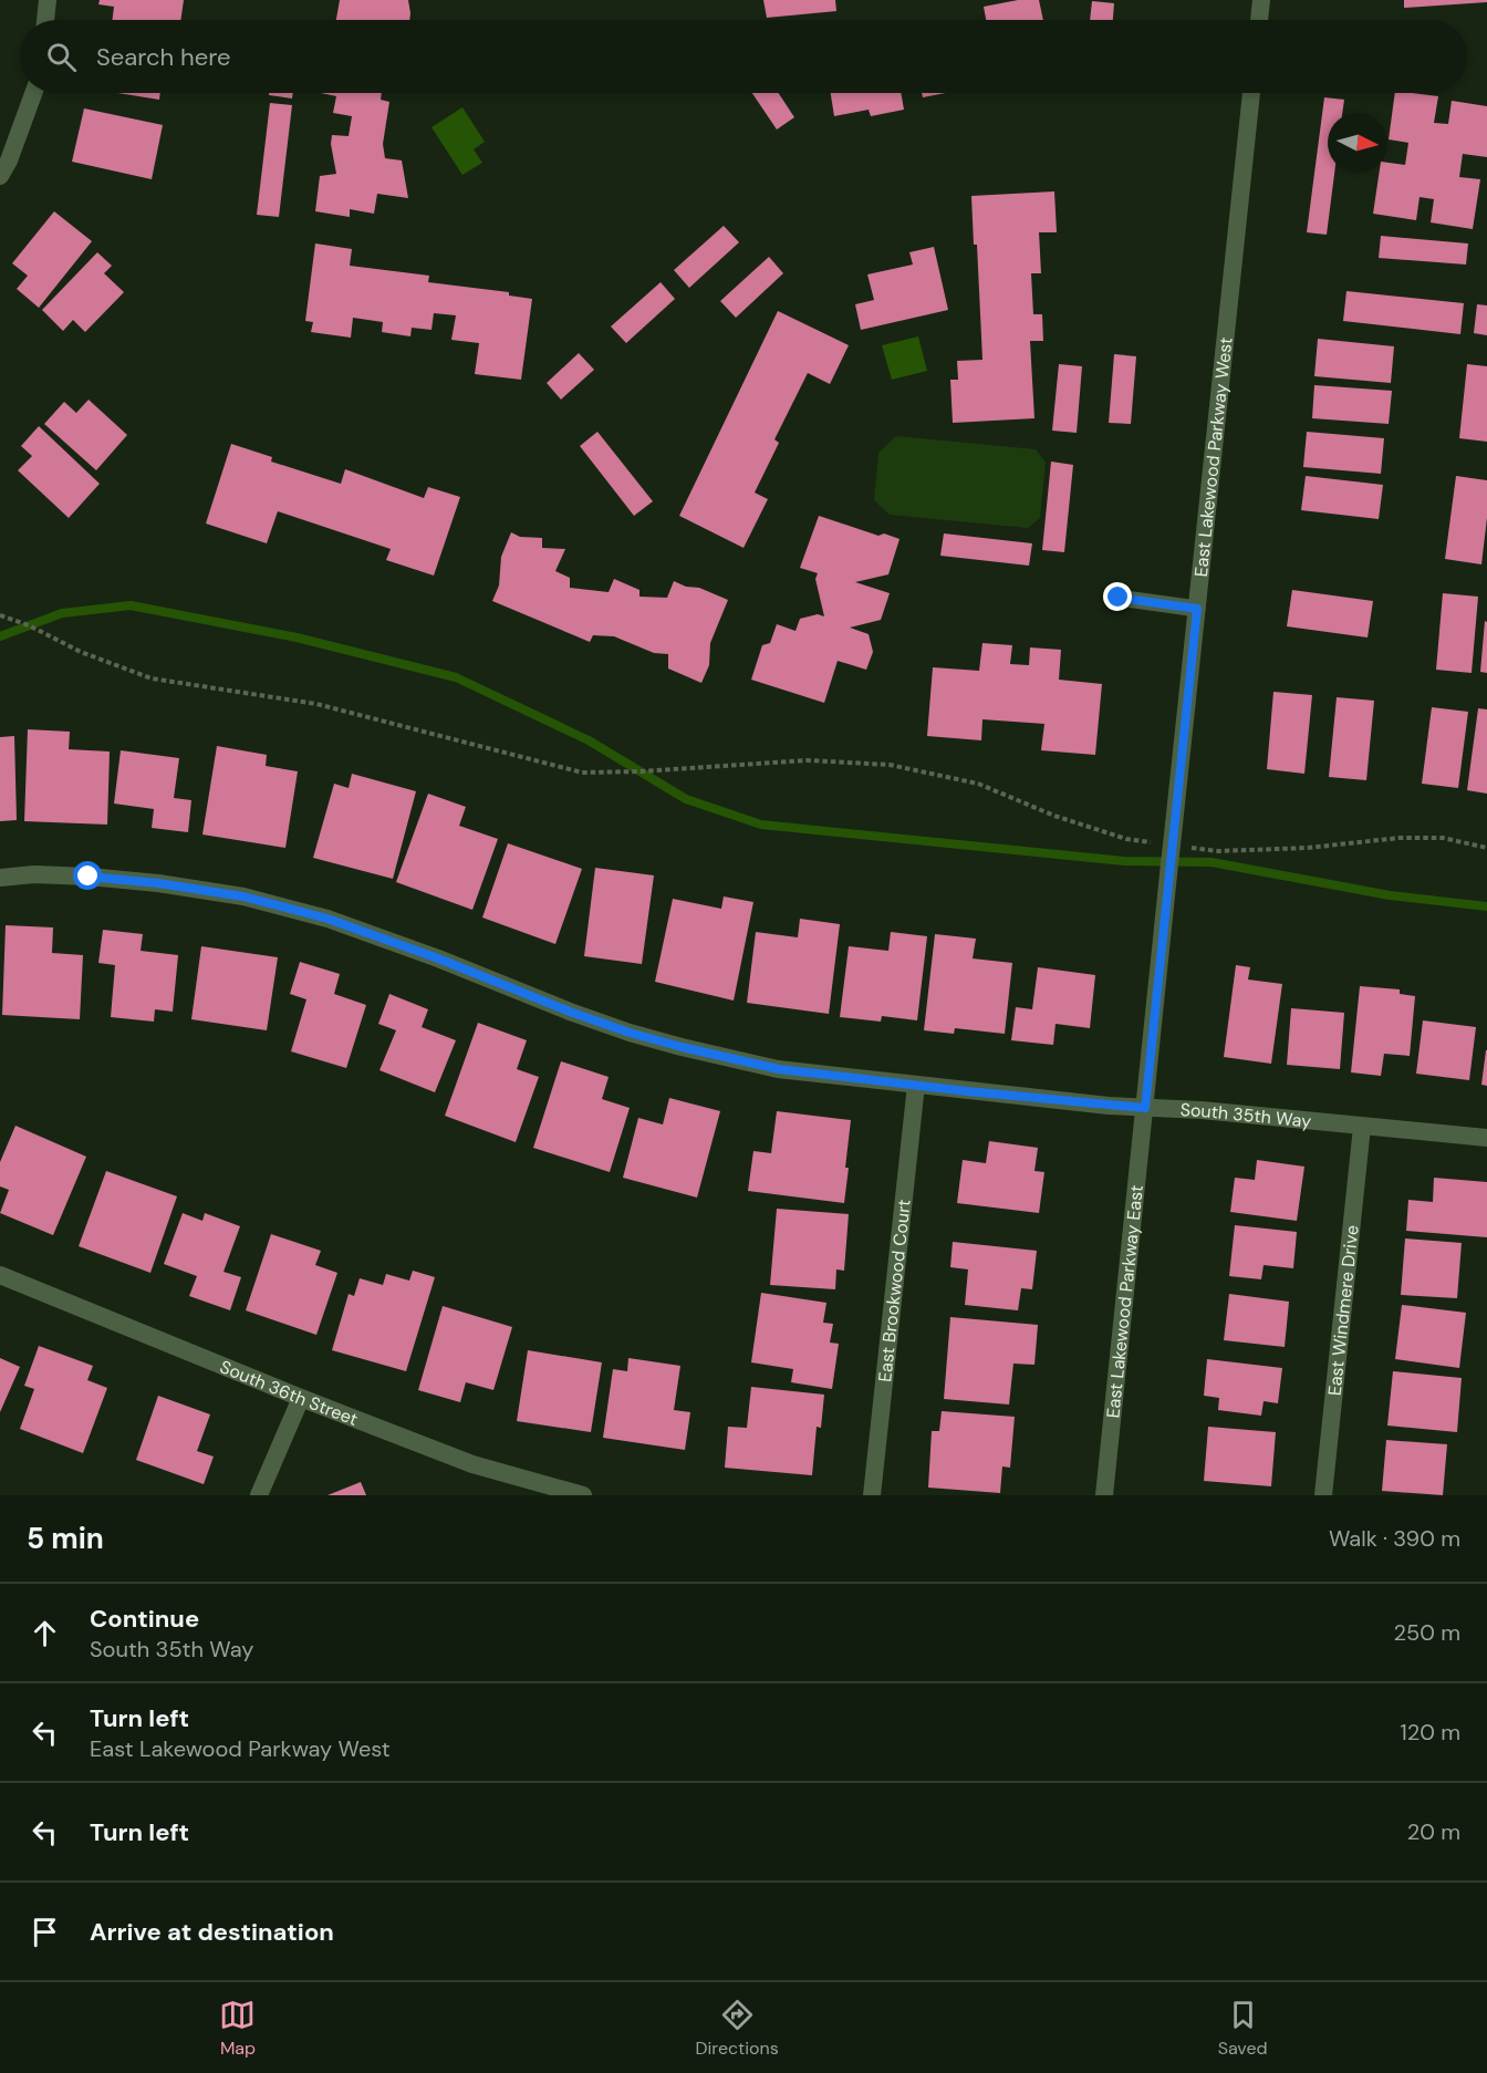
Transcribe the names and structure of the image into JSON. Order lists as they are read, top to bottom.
{
  "streets": {
    "street": [
      "East Lakewood Parkway West",
      "South 35th Way",
      "East Brookwood Court",
      "East Lakewood Parkway East",
      "East Windmere Drive",
      "South 36th Street"
    ]
  },
  "crossings": [
    ["East Lakewood Parkway West", "South 35th Way"],
    ["East Lakewood Parkway West", "East Lakewood Parkway East"],
    ["South 35th Way", "East Brookwood Court"],
    ["South 35th Way", "East Lakewood Parkway East"],
    ["South 35th Way", "East Windmere Drive"]
  ],
  "north": "right",
  "page": {
    "search": "Search here",
    "heading": ["5 min", "Walk · 390 m"],
    "list": [
      ["Continue", "South 35th Way", "250 m"],
      ["Turn left", "East Lakewood Parkway West", "120 m"],
      ["Turn left", "20 m"],
      "Arrive at destination"
    ],
    "nav": ["Map", "Directions", "Saved"]
  }
}
